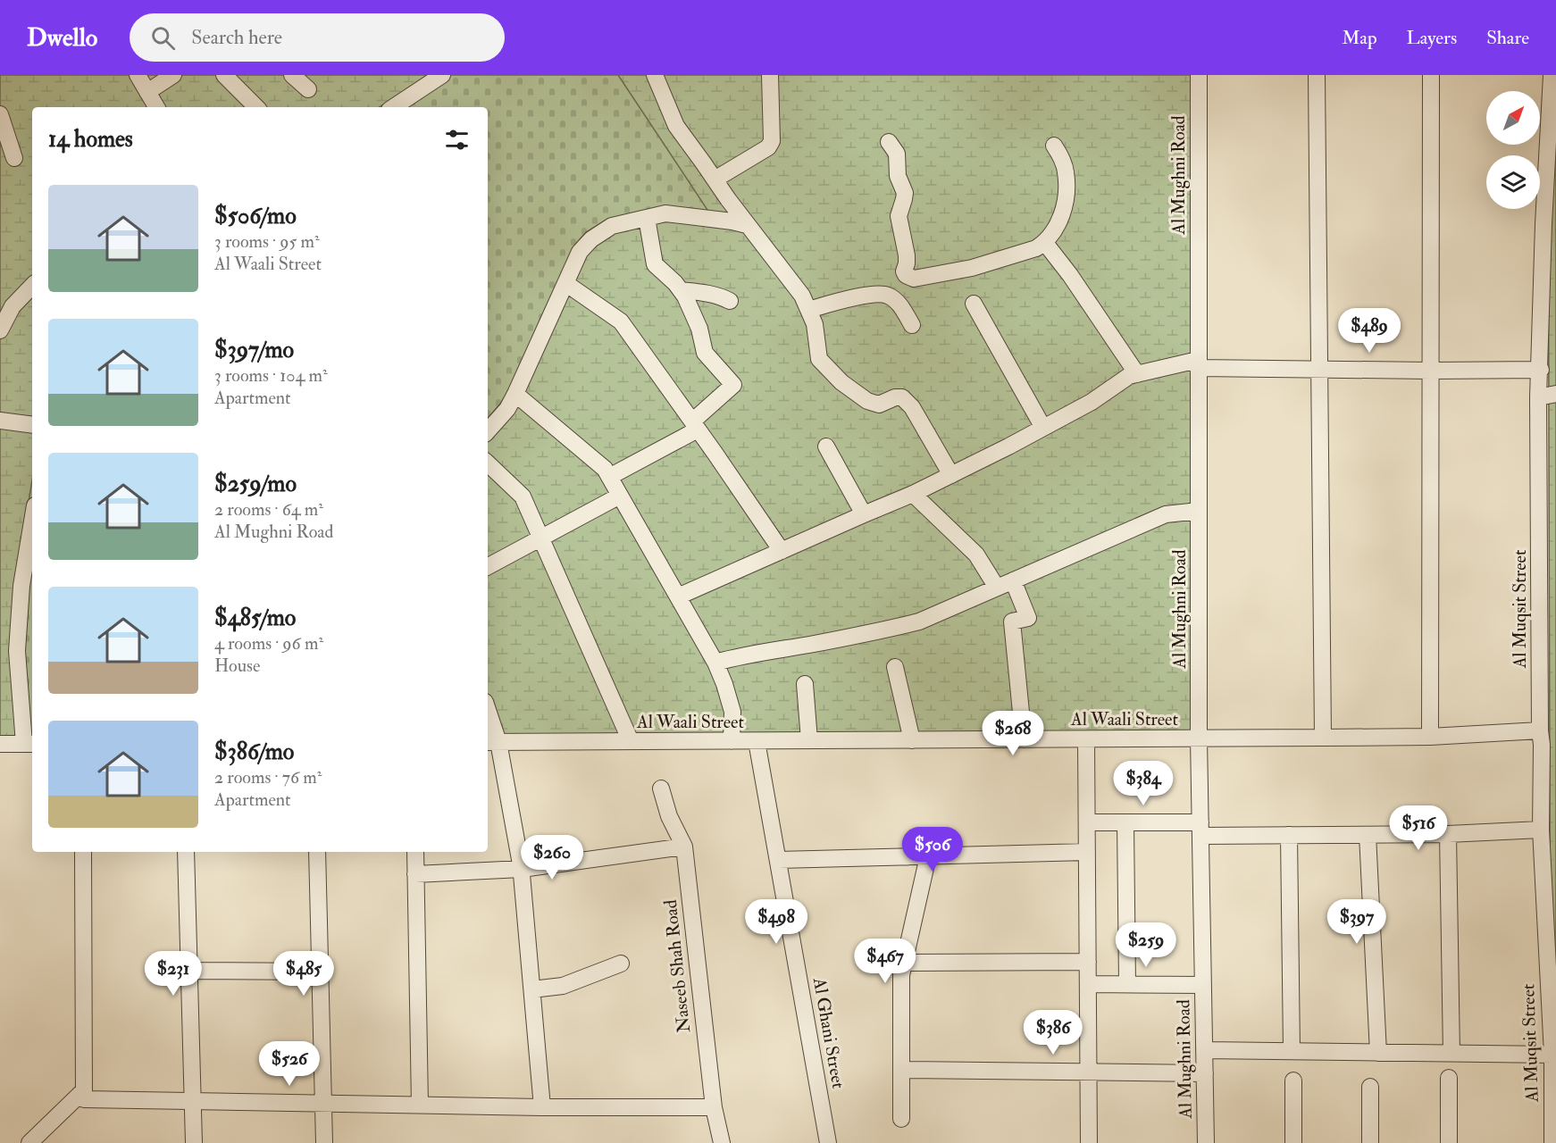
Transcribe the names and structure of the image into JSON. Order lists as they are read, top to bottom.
{
  "streets": {
    "street": [
      "Al Mughni Road",
      "Al Muqsit Street",
      "Al Waali Street",
      "Naseeb Shah Road",
      "Al Ghani Street"
    ]
  },
  "crossings": [
    ["Al Mughni Road", "Al Waali Street"],
    ["Al Muqsit Street", "Al Waali Street"],
    ["Al Waali Street", "Al Ghani Street"]
  ],
  "north": "top right",
  "page": {
    "header": "Dwello",
    "search": "Search here",
    "nav": ["Map", "Layers", "Share"],
    "heading": "14 homes",
    "list": [
      {
        "name": "$506/mo",
        "note": "3 rooms · 95 m² · Al Waali Street"
      },
      {
        "name": "$397/mo",
        "note": "3 rooms · 104 m² · Apartment"
      },
      {
        "name": "$259/mo",
        "note": "2 rooms · 64 m² · Al Mughni Road"
      },
      {
        "name": "$485/mo",
        "note": "4 rooms · 96 m² · House"
      },
      {
        "name": "$386/mo",
        "note": "2 rooms · 76 m² · Apartment"
      }
    ],
    "price": [
      "$489",
      "$268",
      "$384",
      "$516",
      "$506",
      "$260",
      "$498",
      "$397",
      "$259",
      "$467",
      "$231",
      "$485",
      "$386",
      "$526"
    ]
  }
}
